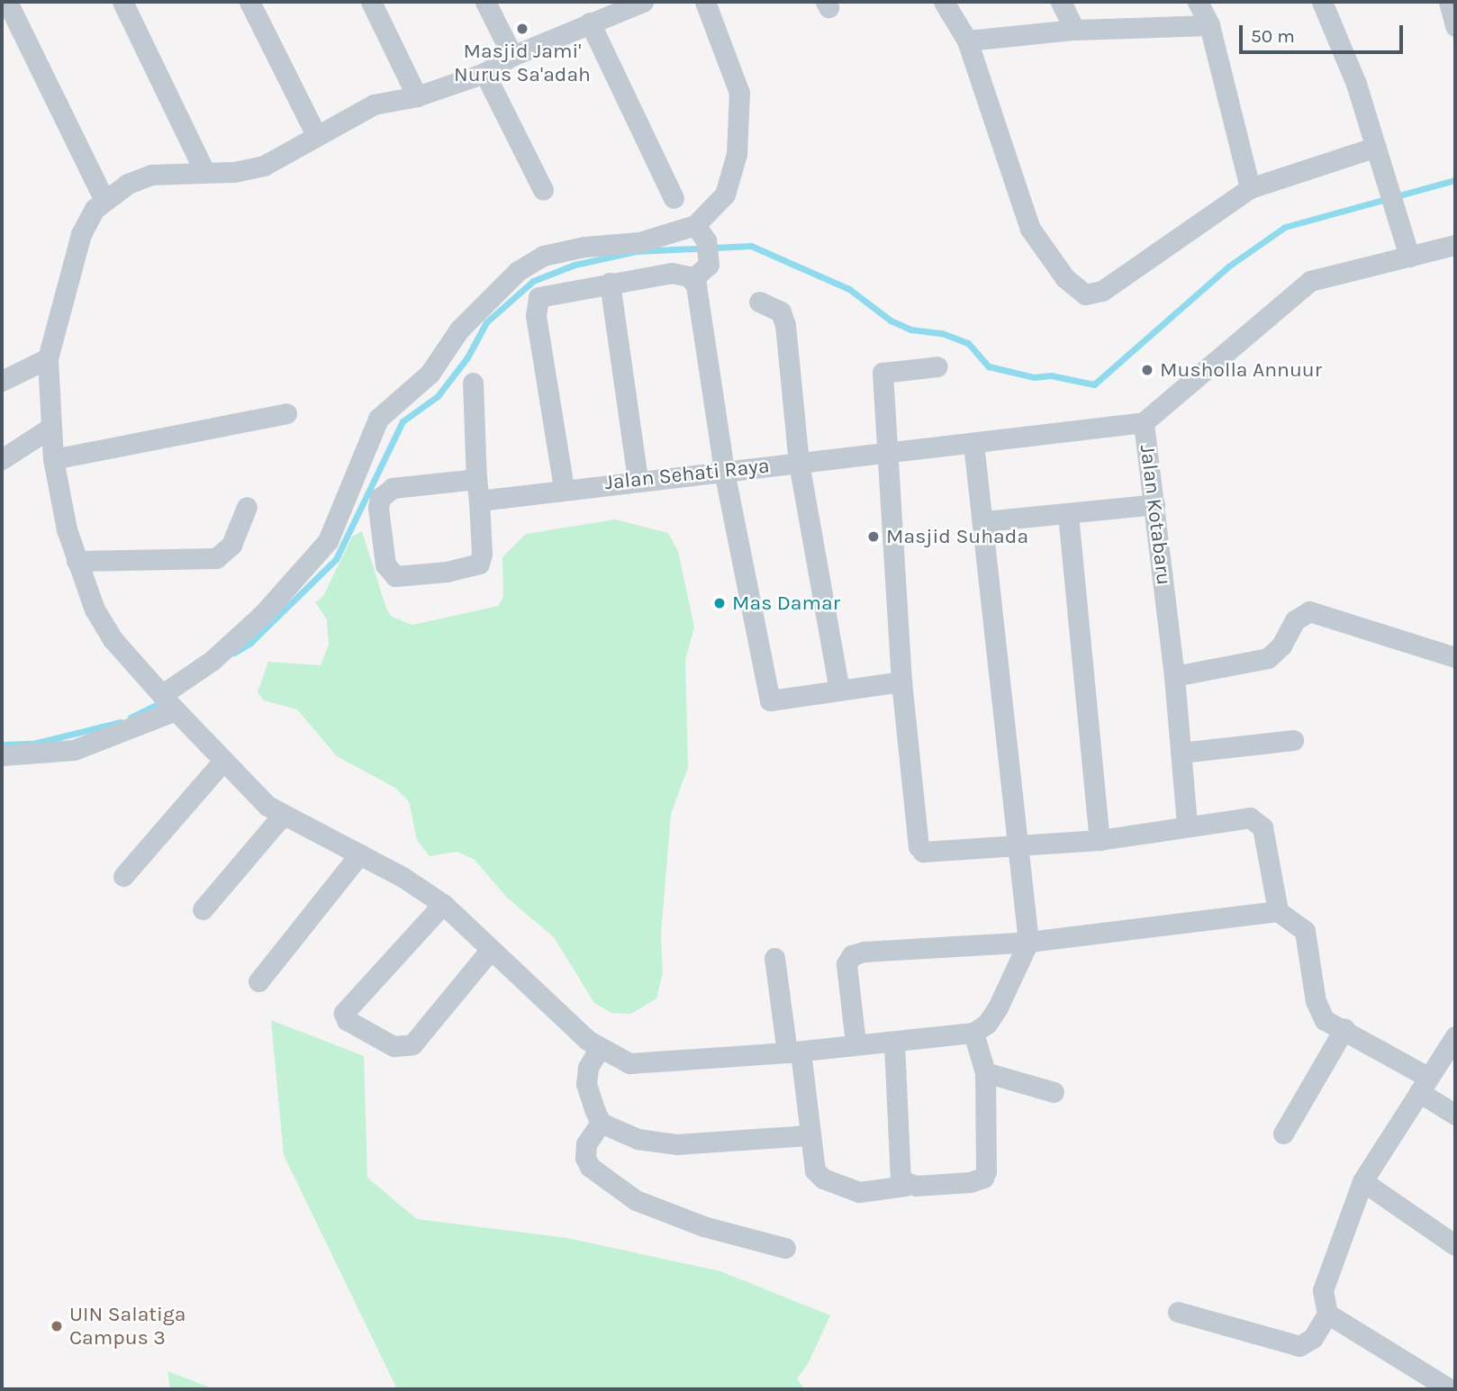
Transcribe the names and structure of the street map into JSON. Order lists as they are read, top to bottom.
{
  "streets": {
    "street": ["Jalan Sehati Raya", "Jalan Kotabaru"]
  },
  "crossings": [
    ["Jalan Sehati Raya", "Jalan Kotabaru"]
  ],
  "places": [
    "Masjid Jami' Nurus Sa'adah",
    "Musholla Annuur",
    "Masjid Suhada",
    "Mas Damar",
    "UIN Salatiga Campus 3"
  ],
  "scale_bar": "50 m"
}
